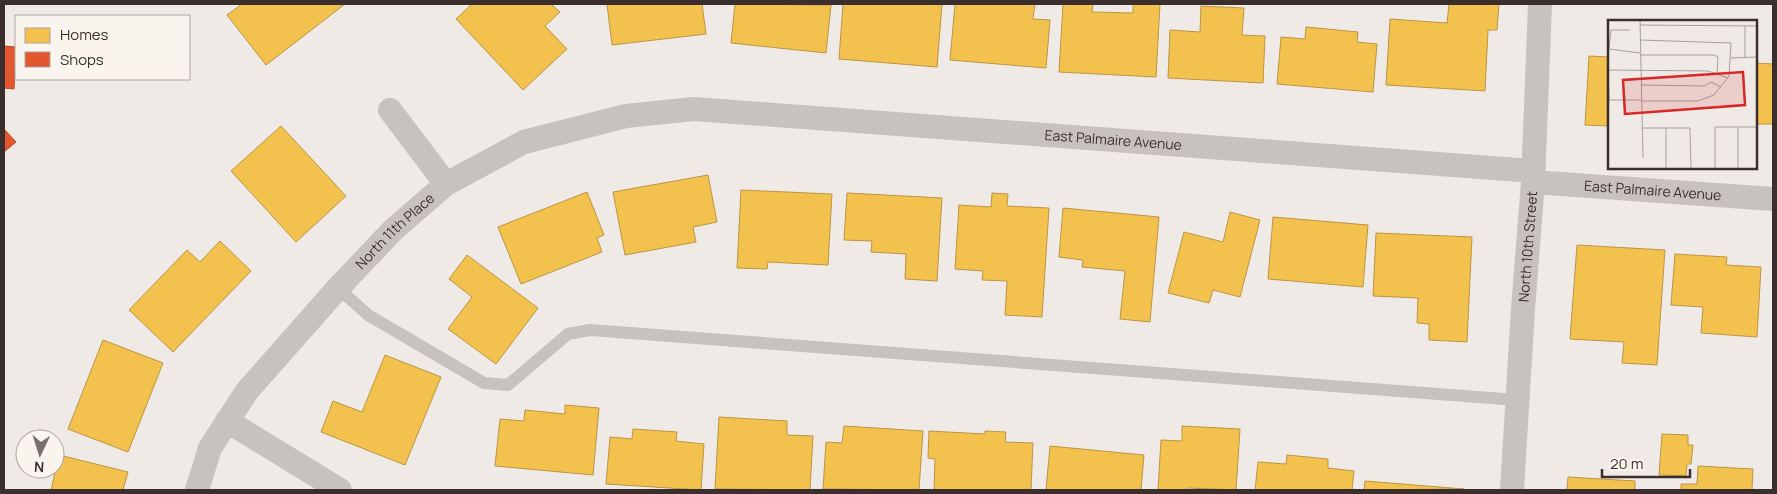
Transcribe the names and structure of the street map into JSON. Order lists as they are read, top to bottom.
{
  "streets": {
    "street": ["East Palmaire Avenue", "North 11th Place", "North 10th Street"]
  },
  "crossings": [
    ["East Palmaire Avenue", "North 11th Place"],
    ["East Palmaire Avenue", "North 10th Street"]
  ],
  "legend": ["Homes", "Shops"],
  "scale_bar": "20 m",
  "north": "bottom"
}
